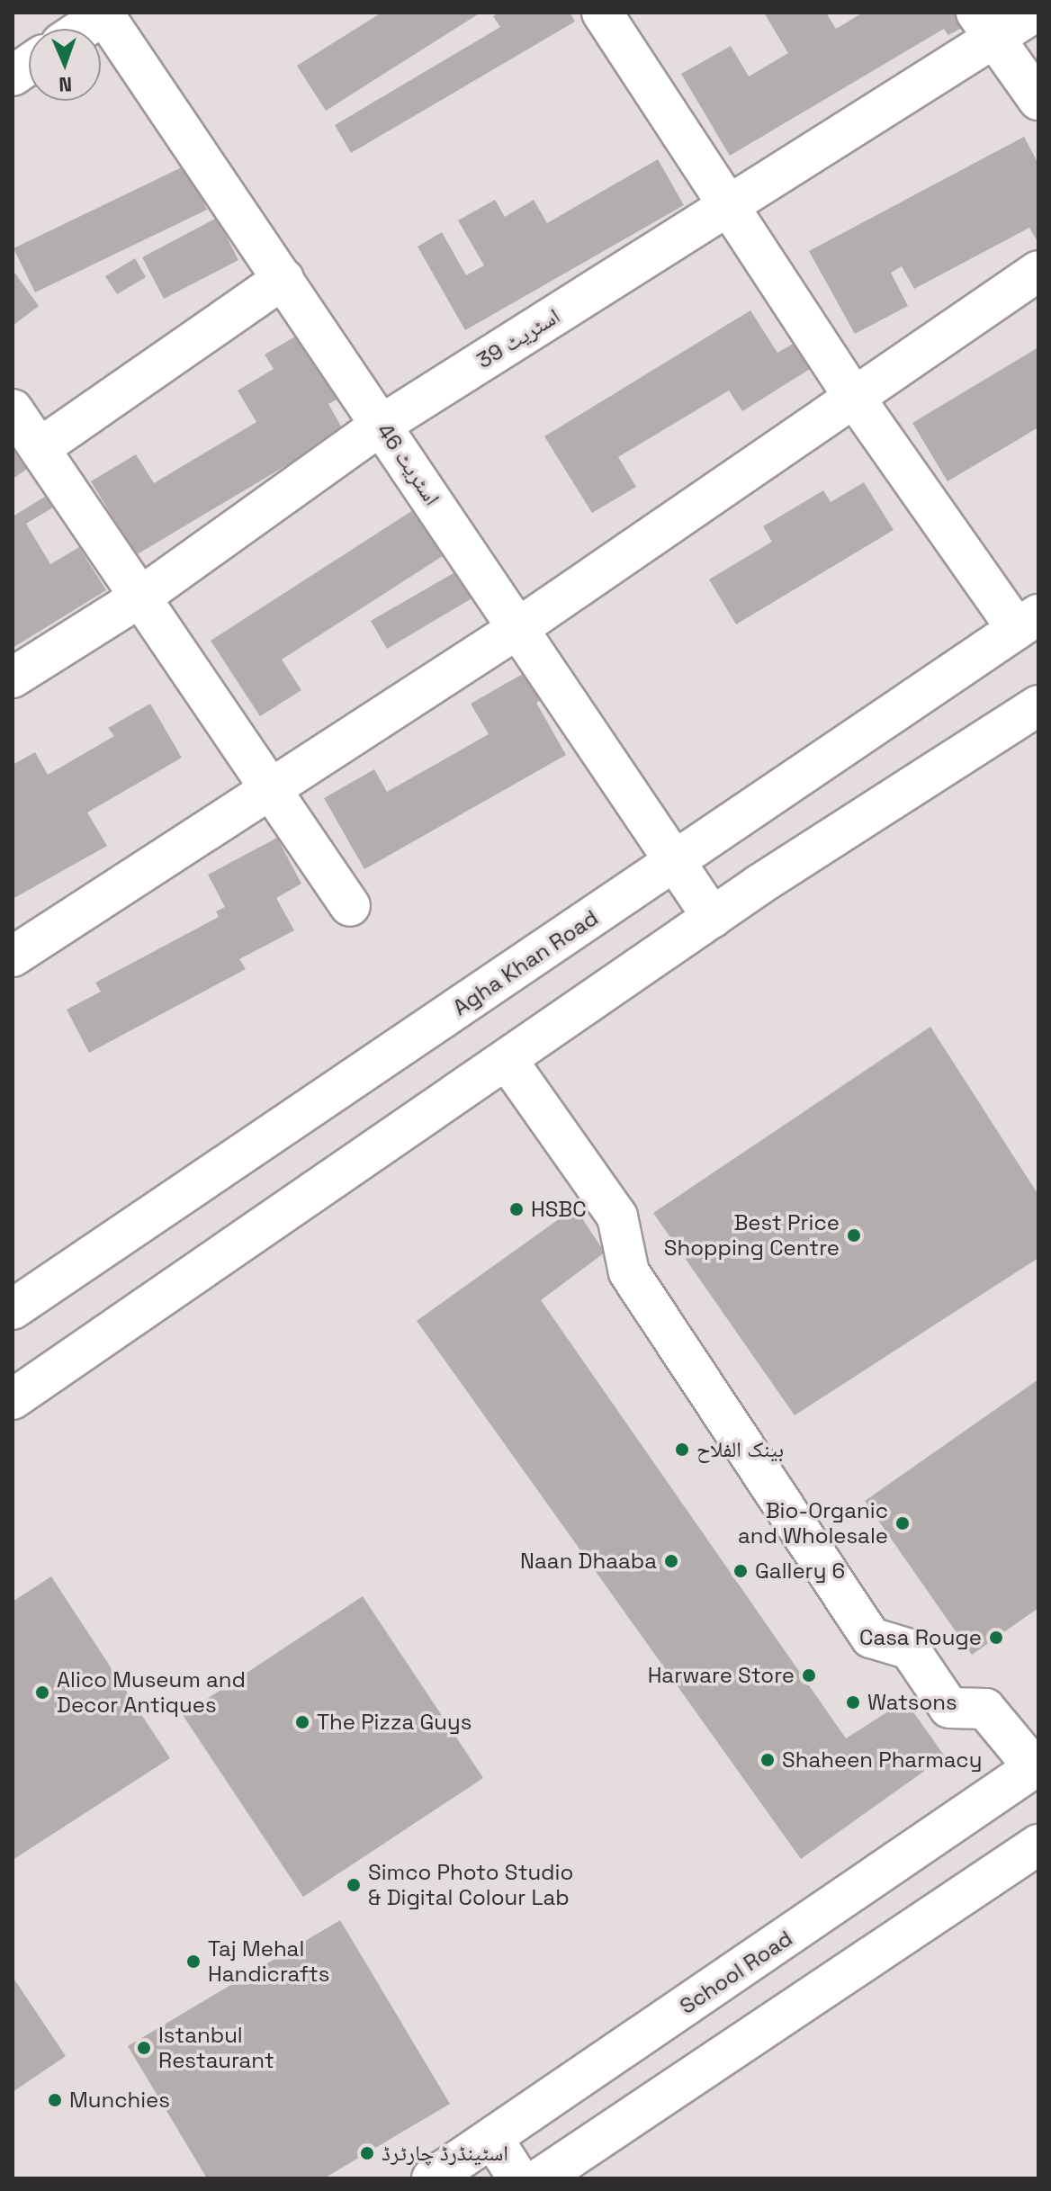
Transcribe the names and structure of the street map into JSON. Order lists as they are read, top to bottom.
{
  "streets": {
    "street": [
      "اسٹریٹ 39",
      "اسٹریٹ 46",
      "Agha Khan Road",
      "School Road"
    ]
  },
  "crossings": [
    ["اسٹریٹ 39", "اسٹریٹ 46"],
    ["اسٹریٹ 46", "Agha Khan Road"]
  ],
  "places": [
    "HSBC",
    "Best Price Shopping Centre",
    "بینک الفلاح",
    "Bio-Organic and Wholesale",
    "Naan Dhaaba",
    "Gallery 6",
    "Casa Rouge",
    "Harware Store",
    "Alico Museum and Decor Antiques",
    "Watsons",
    "The Pizza Guys",
    "Shaheen Pharmacy",
    "Simco Photo Studio & Digital Colour Lab",
    "Taj Mehal Handicrafts",
    "Istanbul Restaurant",
    "Munchies",
    "اسٹینڈرڈ چارٹرڈ"
  ],
  "north": "bottom"
}
